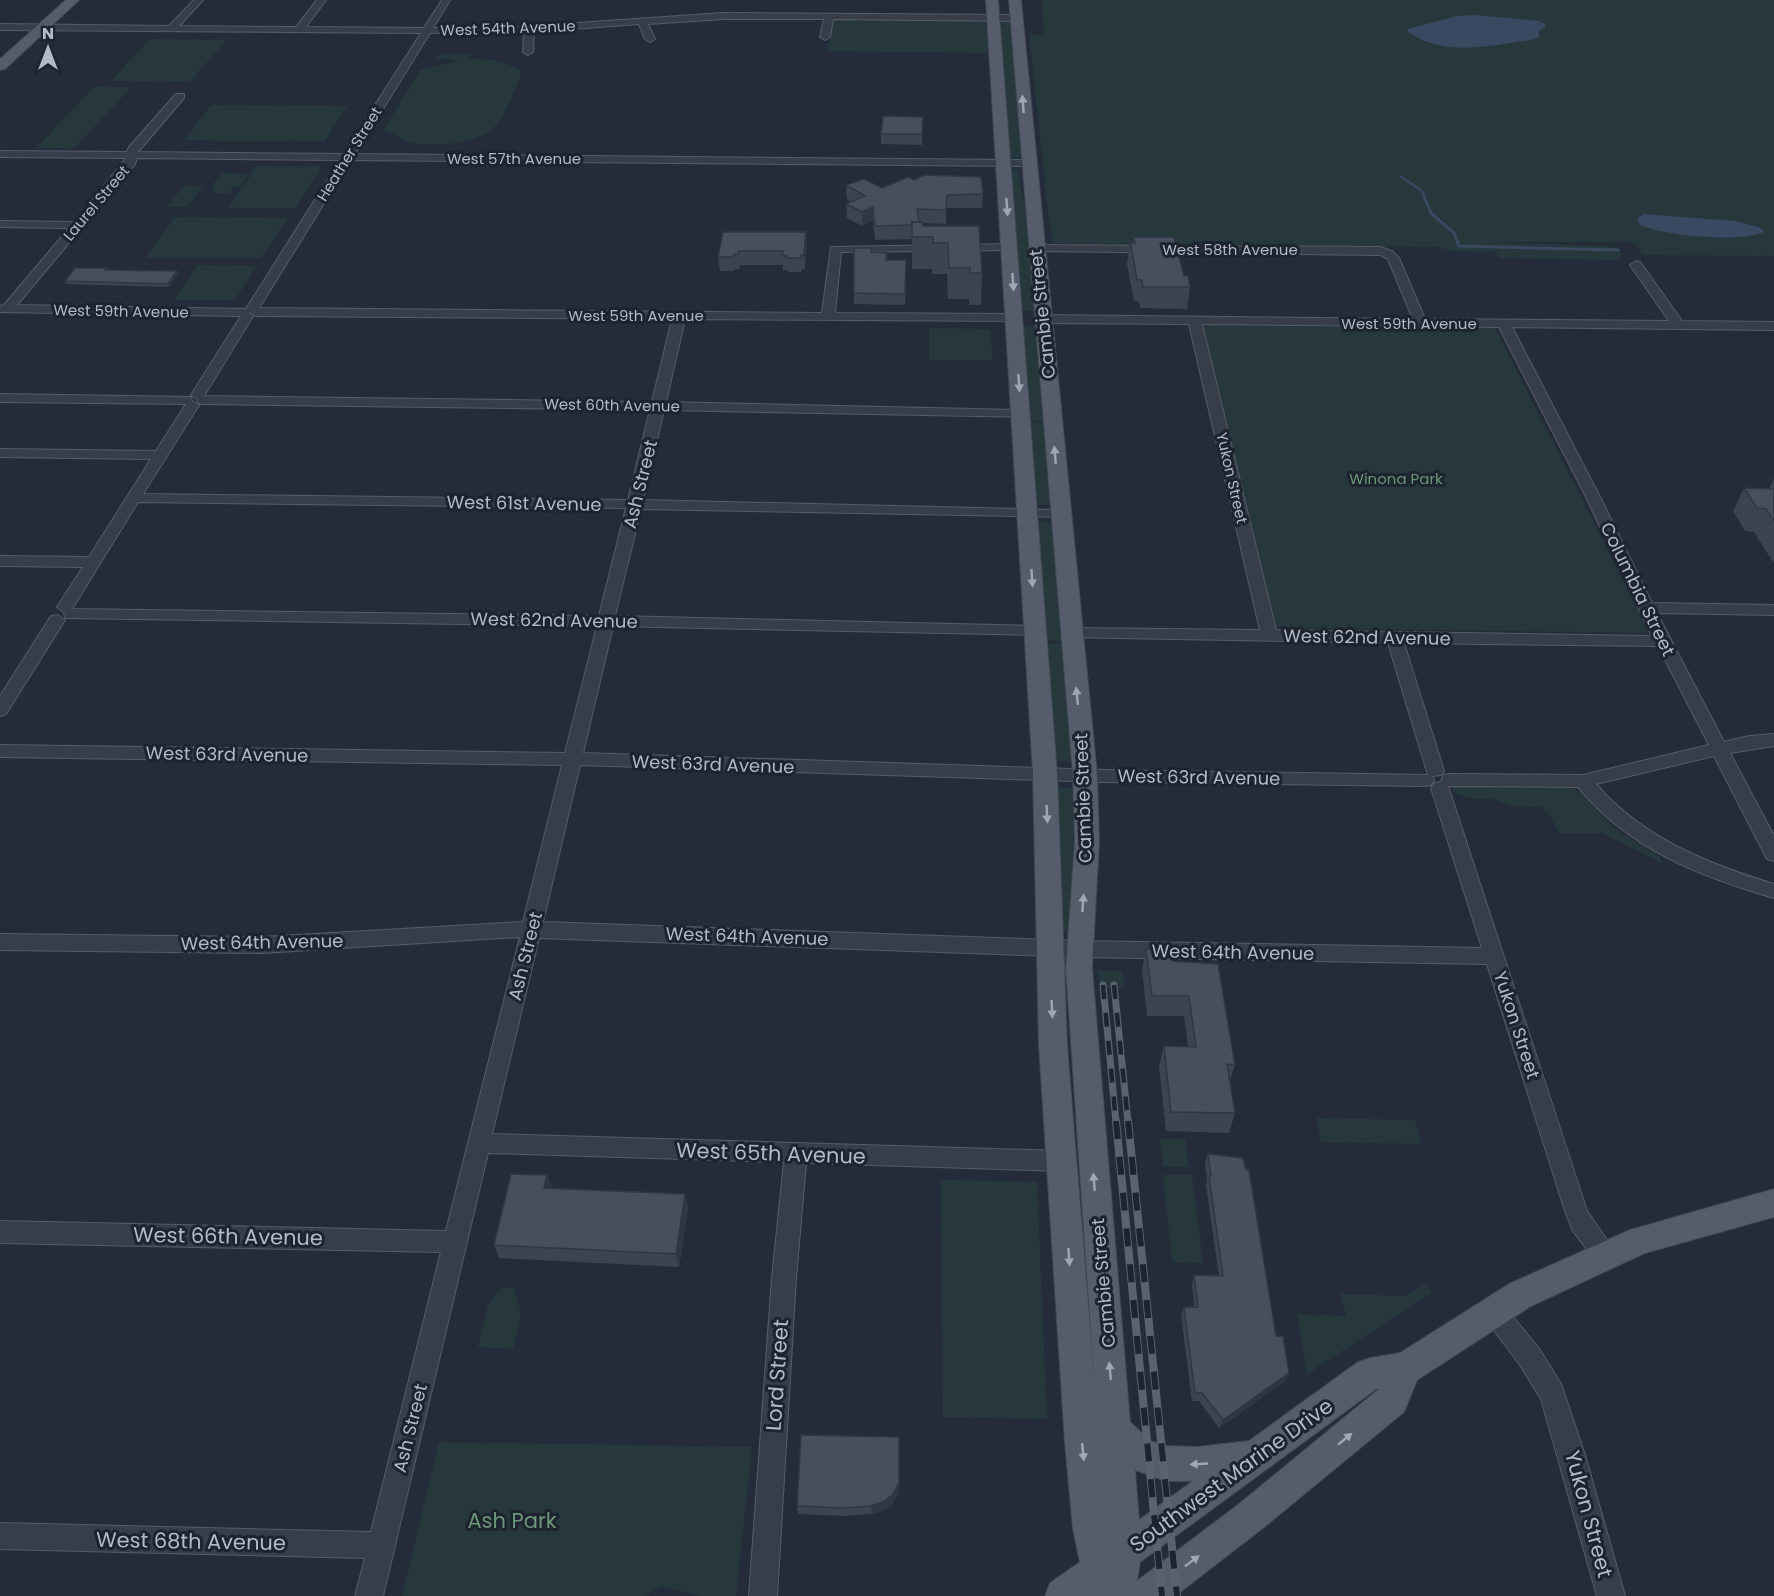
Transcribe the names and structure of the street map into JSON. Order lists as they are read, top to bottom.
{
  "streets": {
    "main road": ["Cambie Street", "Southwest Marine Drive"],
    "street": [
      "West 54th Avenue",
      "Heather Street",
      "West 57th Avenue",
      "Laurel Street",
      "West 58th Avenue",
      "West 59th Avenue",
      "West 60th Avenue",
      "Yukon Street",
      "Ash Street",
      "West 61st Avenue",
      "Columbia Street",
      "West 62nd Avenue",
      "West 63rd Avenue",
      "West 64th Avenue",
      "West 65th Avenue",
      "West 66th Avenue",
      "Lord Street",
      "West 68th Avenue"
    ]
  },
  "crossings": [
    ["West 54th Avenue", "Heather Street"],
    ["West 54th Avenue", "Cambie Street"],
    ["Heather Street", "West 57th Avenue"],
    ["Heather Street", "West 59th Avenue"],
    ["Heather Street", "West 60th Avenue"],
    ["Heather Street", "West 61st Avenue"],
    ["Heather Street", "West 62nd Avenue"],
    ["West 57th Avenue", "Laurel Street"],
    ["West 57th Avenue", "Cambie Street"],
    ["Laurel Street", "West 59th Avenue"],
    ["West 58th Avenue", "West 59th Avenue"],
    ["West 58th Avenue", "Cambie Street"],
    ["West 59th Avenue", "Cambie Street"],
    ["West 59th Avenue", "Yukon Street"],
    ["West 59th Avenue", "Ash Street"],
    ["West 59th Avenue", "Columbia Street"],
    ["Cambie Street", "West 60th Avenue"],
    ["Cambie Street", "West 61st Avenue"],
    ["Cambie Street", "West 62nd Avenue"],
    ["Cambie Street", "West 63rd Avenue"],
    ["Cambie Street", "West 64th Avenue"],
    ["Cambie Street", "West 65th Avenue"],
    ["Cambie Street", "Southwest Marine Drive"],
    ["West 60th Avenue", "Ash Street"],
    ["Yukon Street", "West 62nd Avenue"],
    ["Yukon Street", "West 63rd Avenue"],
    ["Yukon Street", "West 64th Avenue"],
    ["Yukon Street", "Southwest Marine Drive"],
    ["Ash Street", "West 61st Avenue"],
    ["Ash Street", "West 62nd Avenue"],
    ["Ash Street", "West 63rd Avenue"],
    ["Ash Street", "West 64th Avenue"],
    ["Ash Street", "West 65th Avenue"],
    ["Ash Street", "West 66th Avenue"],
    ["Ash Street", "West 68th Avenue"],
    ["Columbia Street", "West 62nd Avenue"],
    ["Columbia Street", "West 63rd Avenue"],
    ["West 65th Avenue", "Lord Street"]
  ],
  "parks": ["Winona Park", "Ash Park"],
  "north": "top"
}
